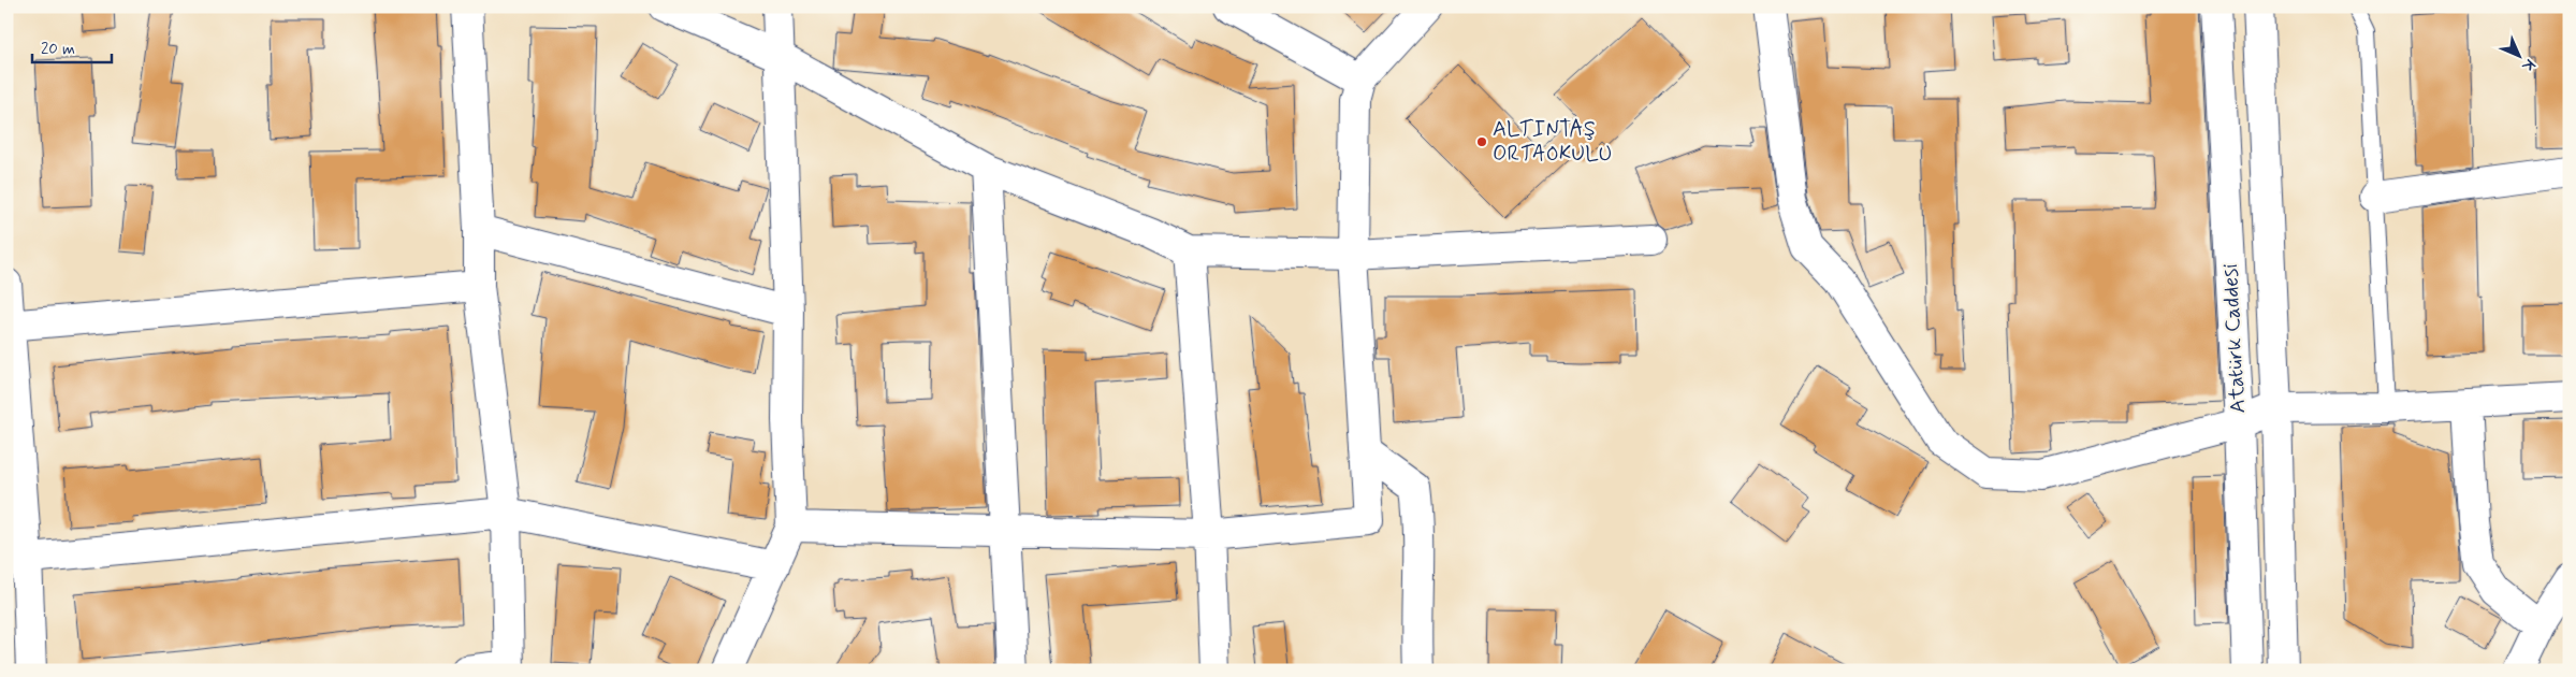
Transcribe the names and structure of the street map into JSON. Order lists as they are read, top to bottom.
{
  "streets": {
    "street": ["Atatürk Caddesi"]
  },
  "places": ["ALTINTAŞ ORTAOKULU"],
  "scale_bar": "20 m",
  "north": "bottom right"
}
